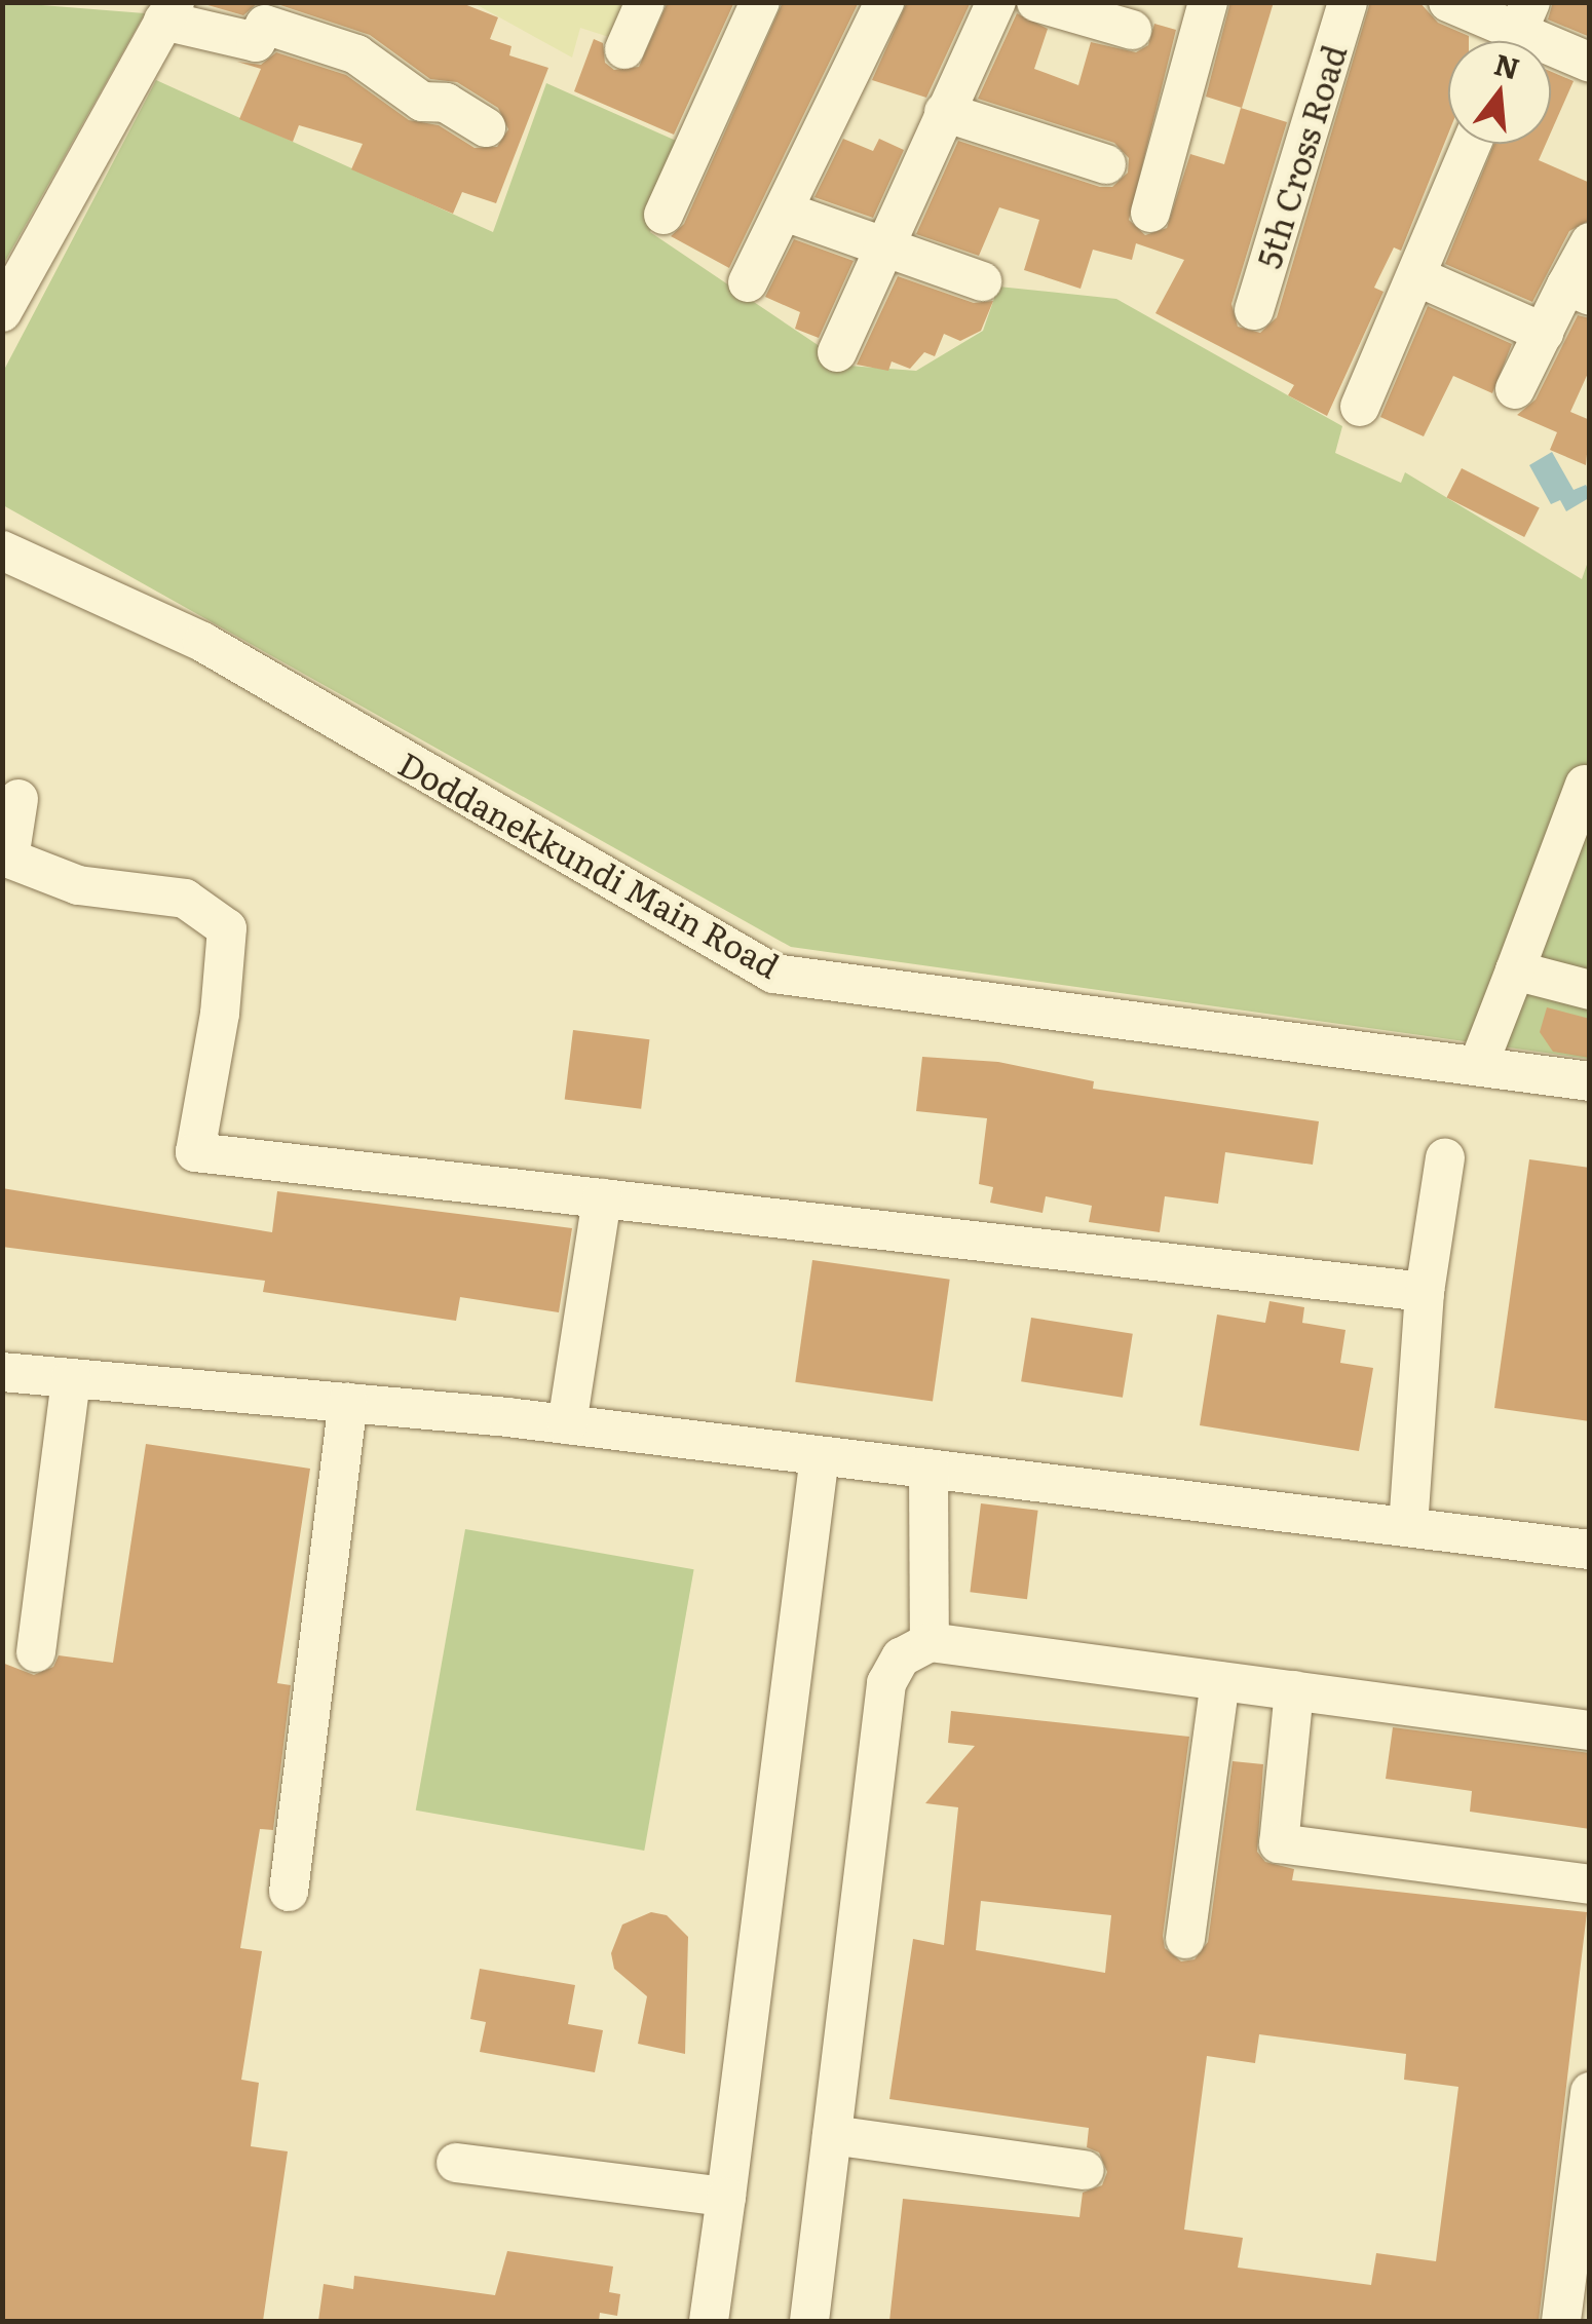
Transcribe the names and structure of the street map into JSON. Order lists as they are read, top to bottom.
{
  "streets": {
    "street": ["5th Cross Road", "Doddanekkundi Main Road"]
  },
  "north": "top"
}
